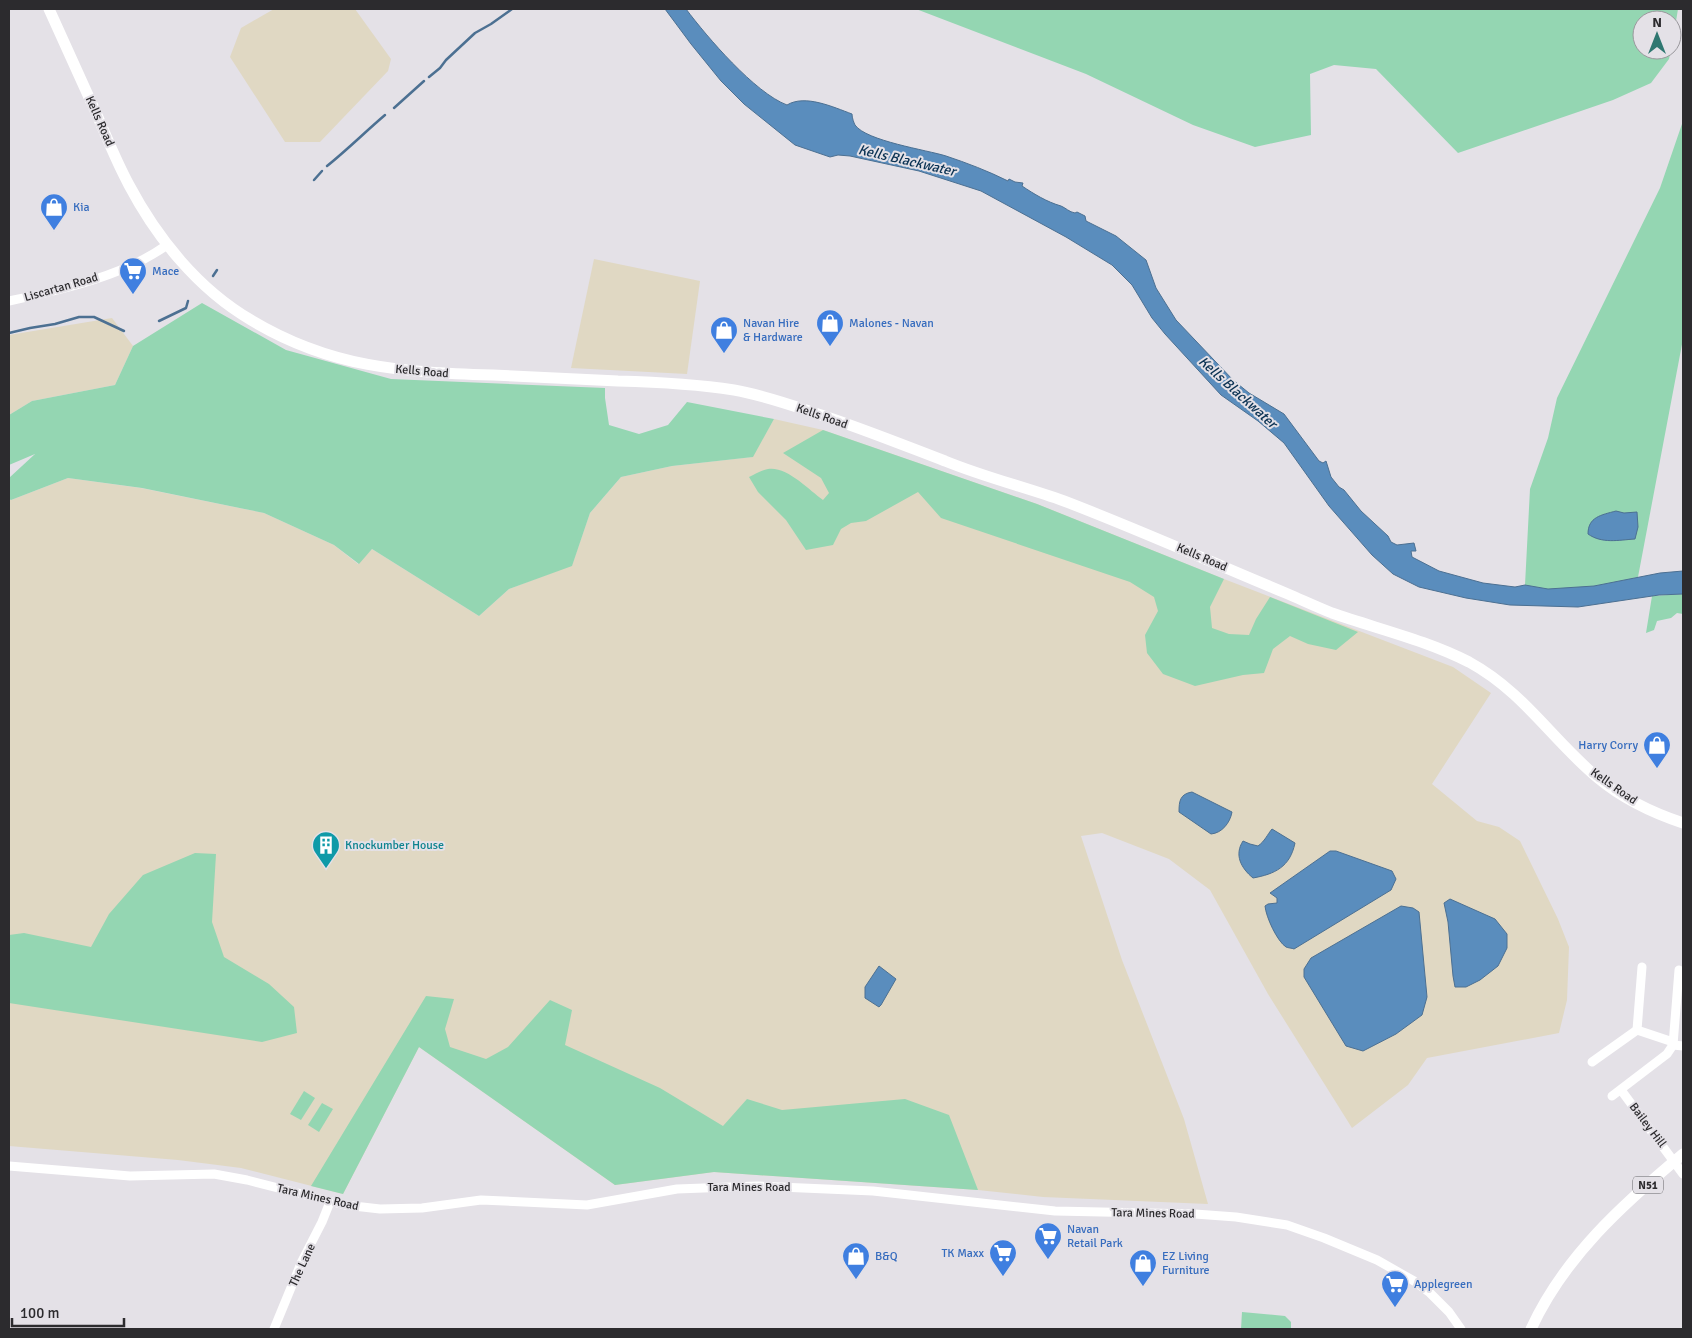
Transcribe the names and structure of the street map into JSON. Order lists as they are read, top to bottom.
{
  "streets": {
    "main road": ["Kells Road", "N51"],
    "street": [
      "Liscartan Road",
      "Bailey Hill",
      "Tara Mines Road",
      "The Lane"
    ]
  },
  "crossings": [
    ["Kells Road", "Liscartan Road"],
    ["Bailey Hill", "N51"],
    ["Tara Mines Road", "The Lane"]
  ],
  "water": ["Kells Blackwater"],
  "places": {
    "shop": [
      "Kia",
      "Malones - Navan",
      "Navan Hire & Hardware",
      "Harry Corry",
      "B&Q",
      "EZ Living Furniture"
    ],
    "supermarket": [
      "Mace",
      "Navan Retail Park",
      "TK Maxx",
      "Applegreen"
    ],
    "building": ["Knockumber House"]
  },
  "scale_bar": "100 m",
  "north": "top"
}
